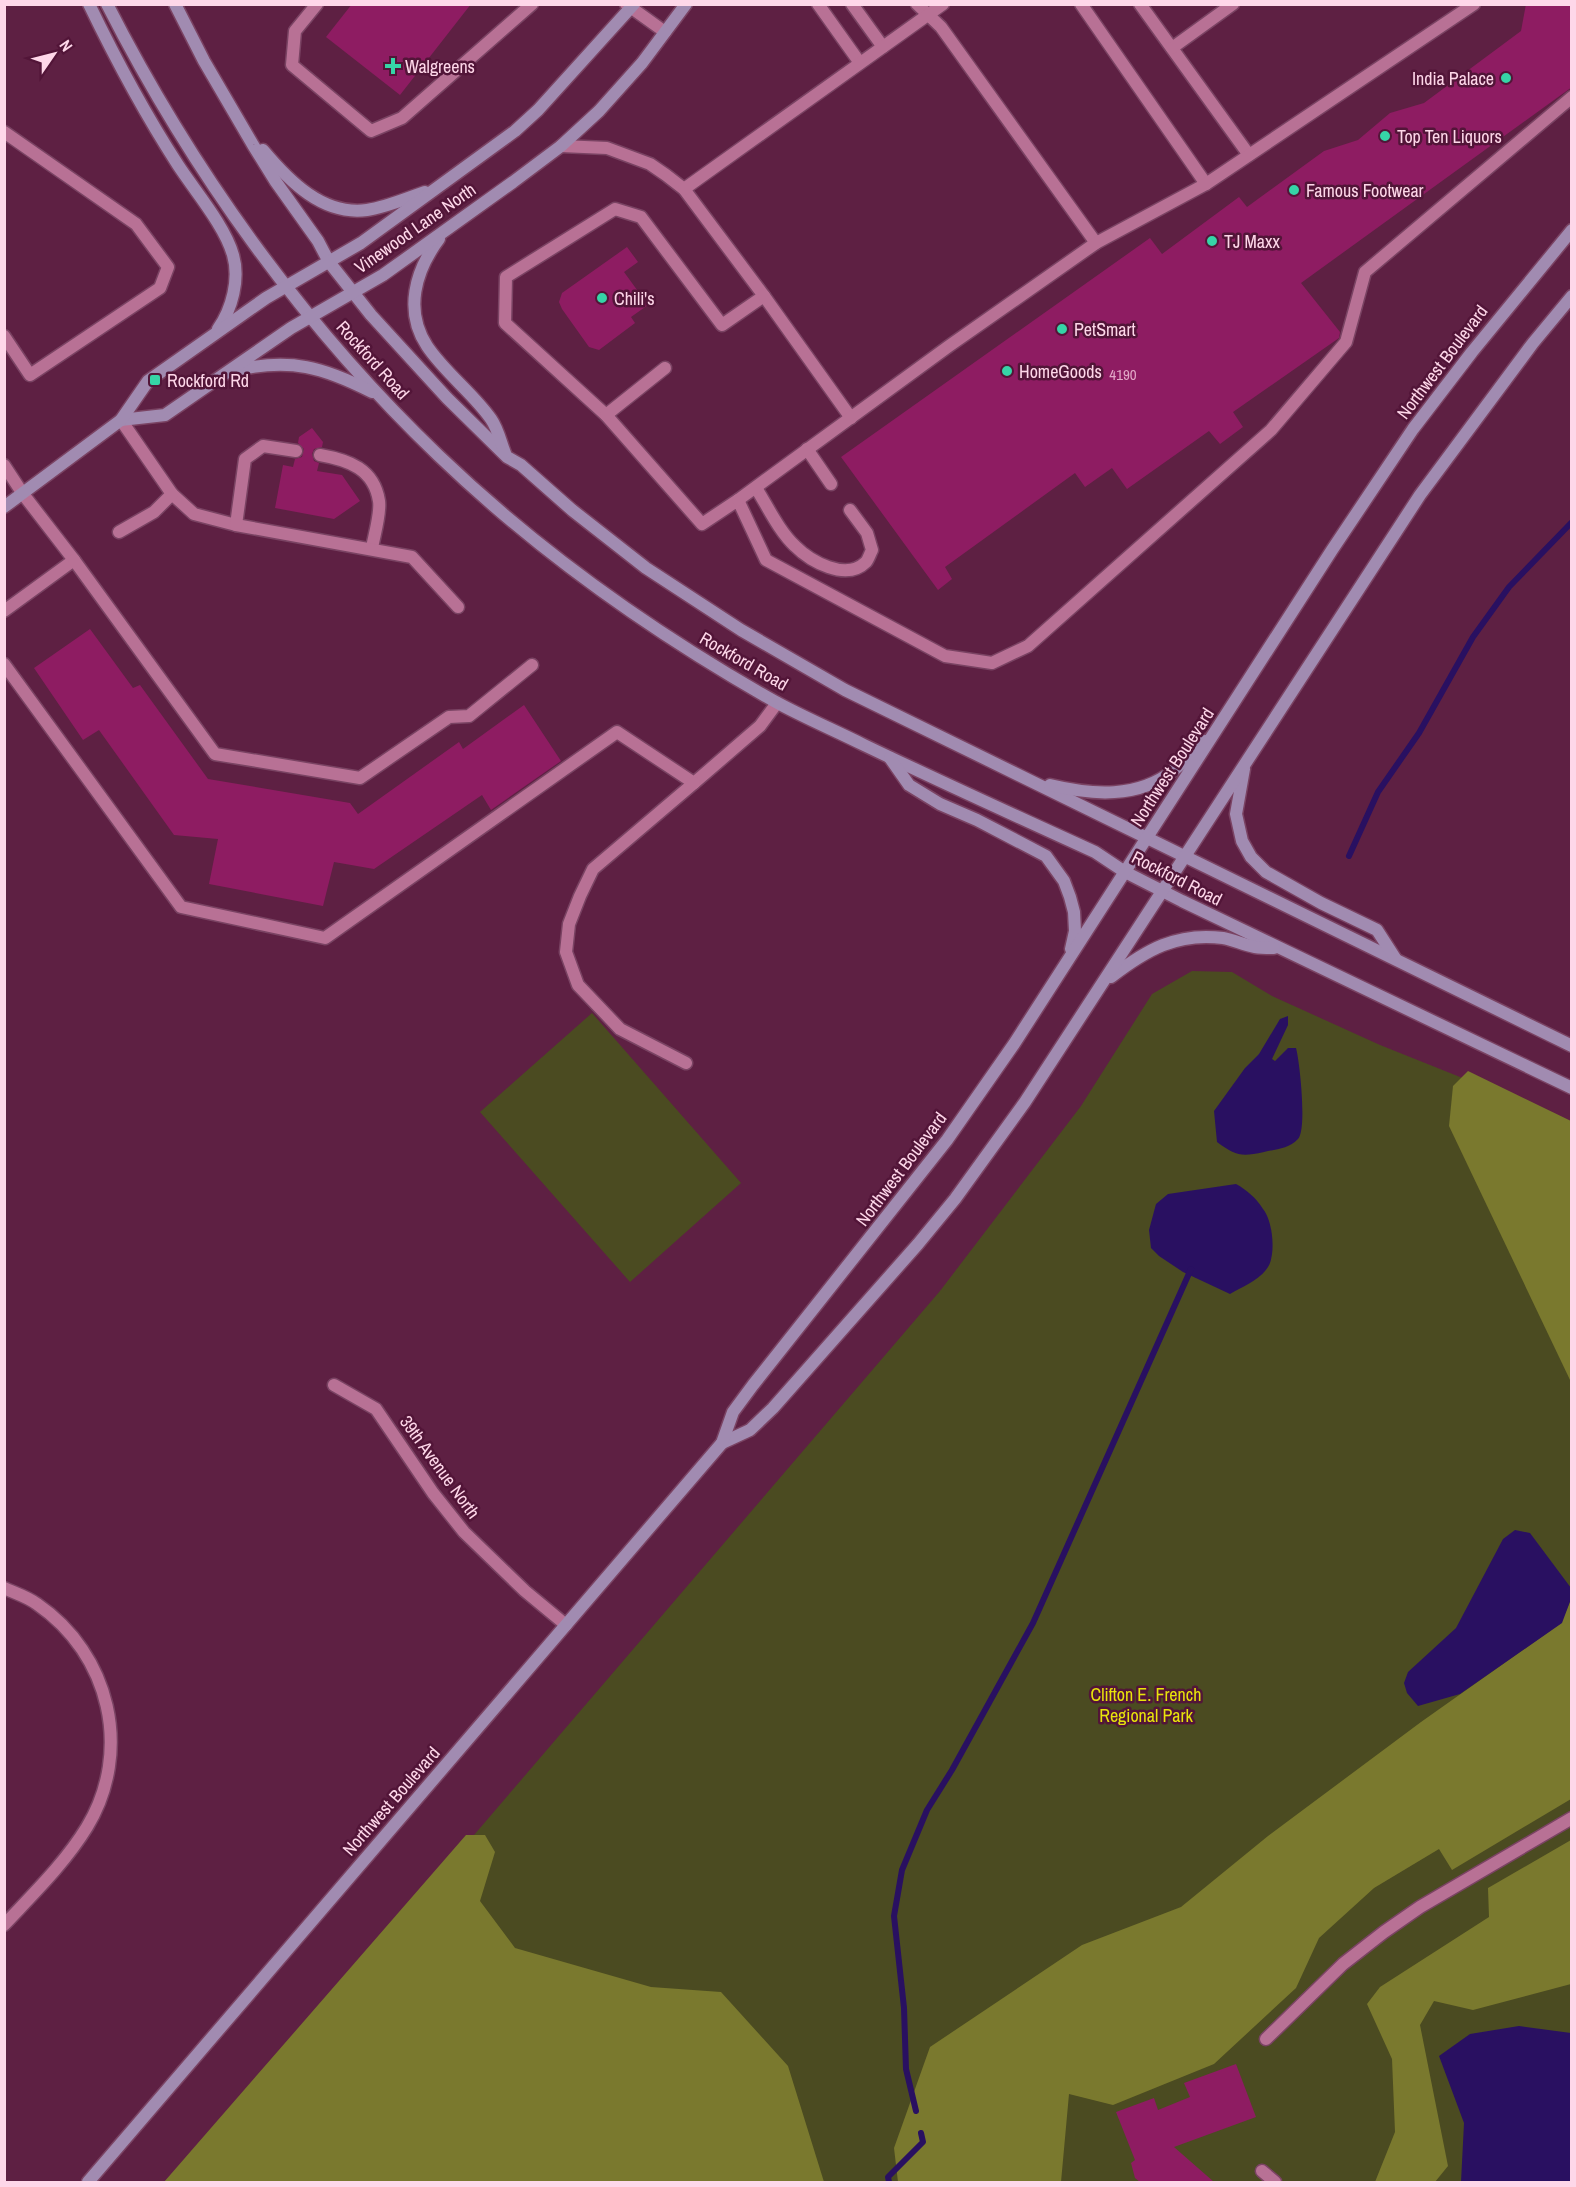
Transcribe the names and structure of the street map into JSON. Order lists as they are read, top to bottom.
{
  "streets": {
    "main road": ["Vinewood Lane North", "Rockford Road", "Northwest Boulevard"],
    "street": ["39th Avenue North"]
  },
  "crossings": [
    ["Vinewood Lane North", "Rockford Road"],
    ["Rockford Road", "Northwest Boulevard"],
    ["Northwest Boulevard", "39th Avenue North"]
  ],
  "parks": ["Clifton E. French Regional Park"],
  "places": {
    "health": ["Walgreens"],
    "other": [
      "India Palace",
      "Top Ten Liquors",
      "Famous Footwear",
      "TJ Maxx",
      "Chili's",
      "PetSmart",
      "HomeGoods"
    ],
    "transit": ["Rockford Rd"]
  },
  "house_numbers": ["4190"],
  "north": "top right"
}
